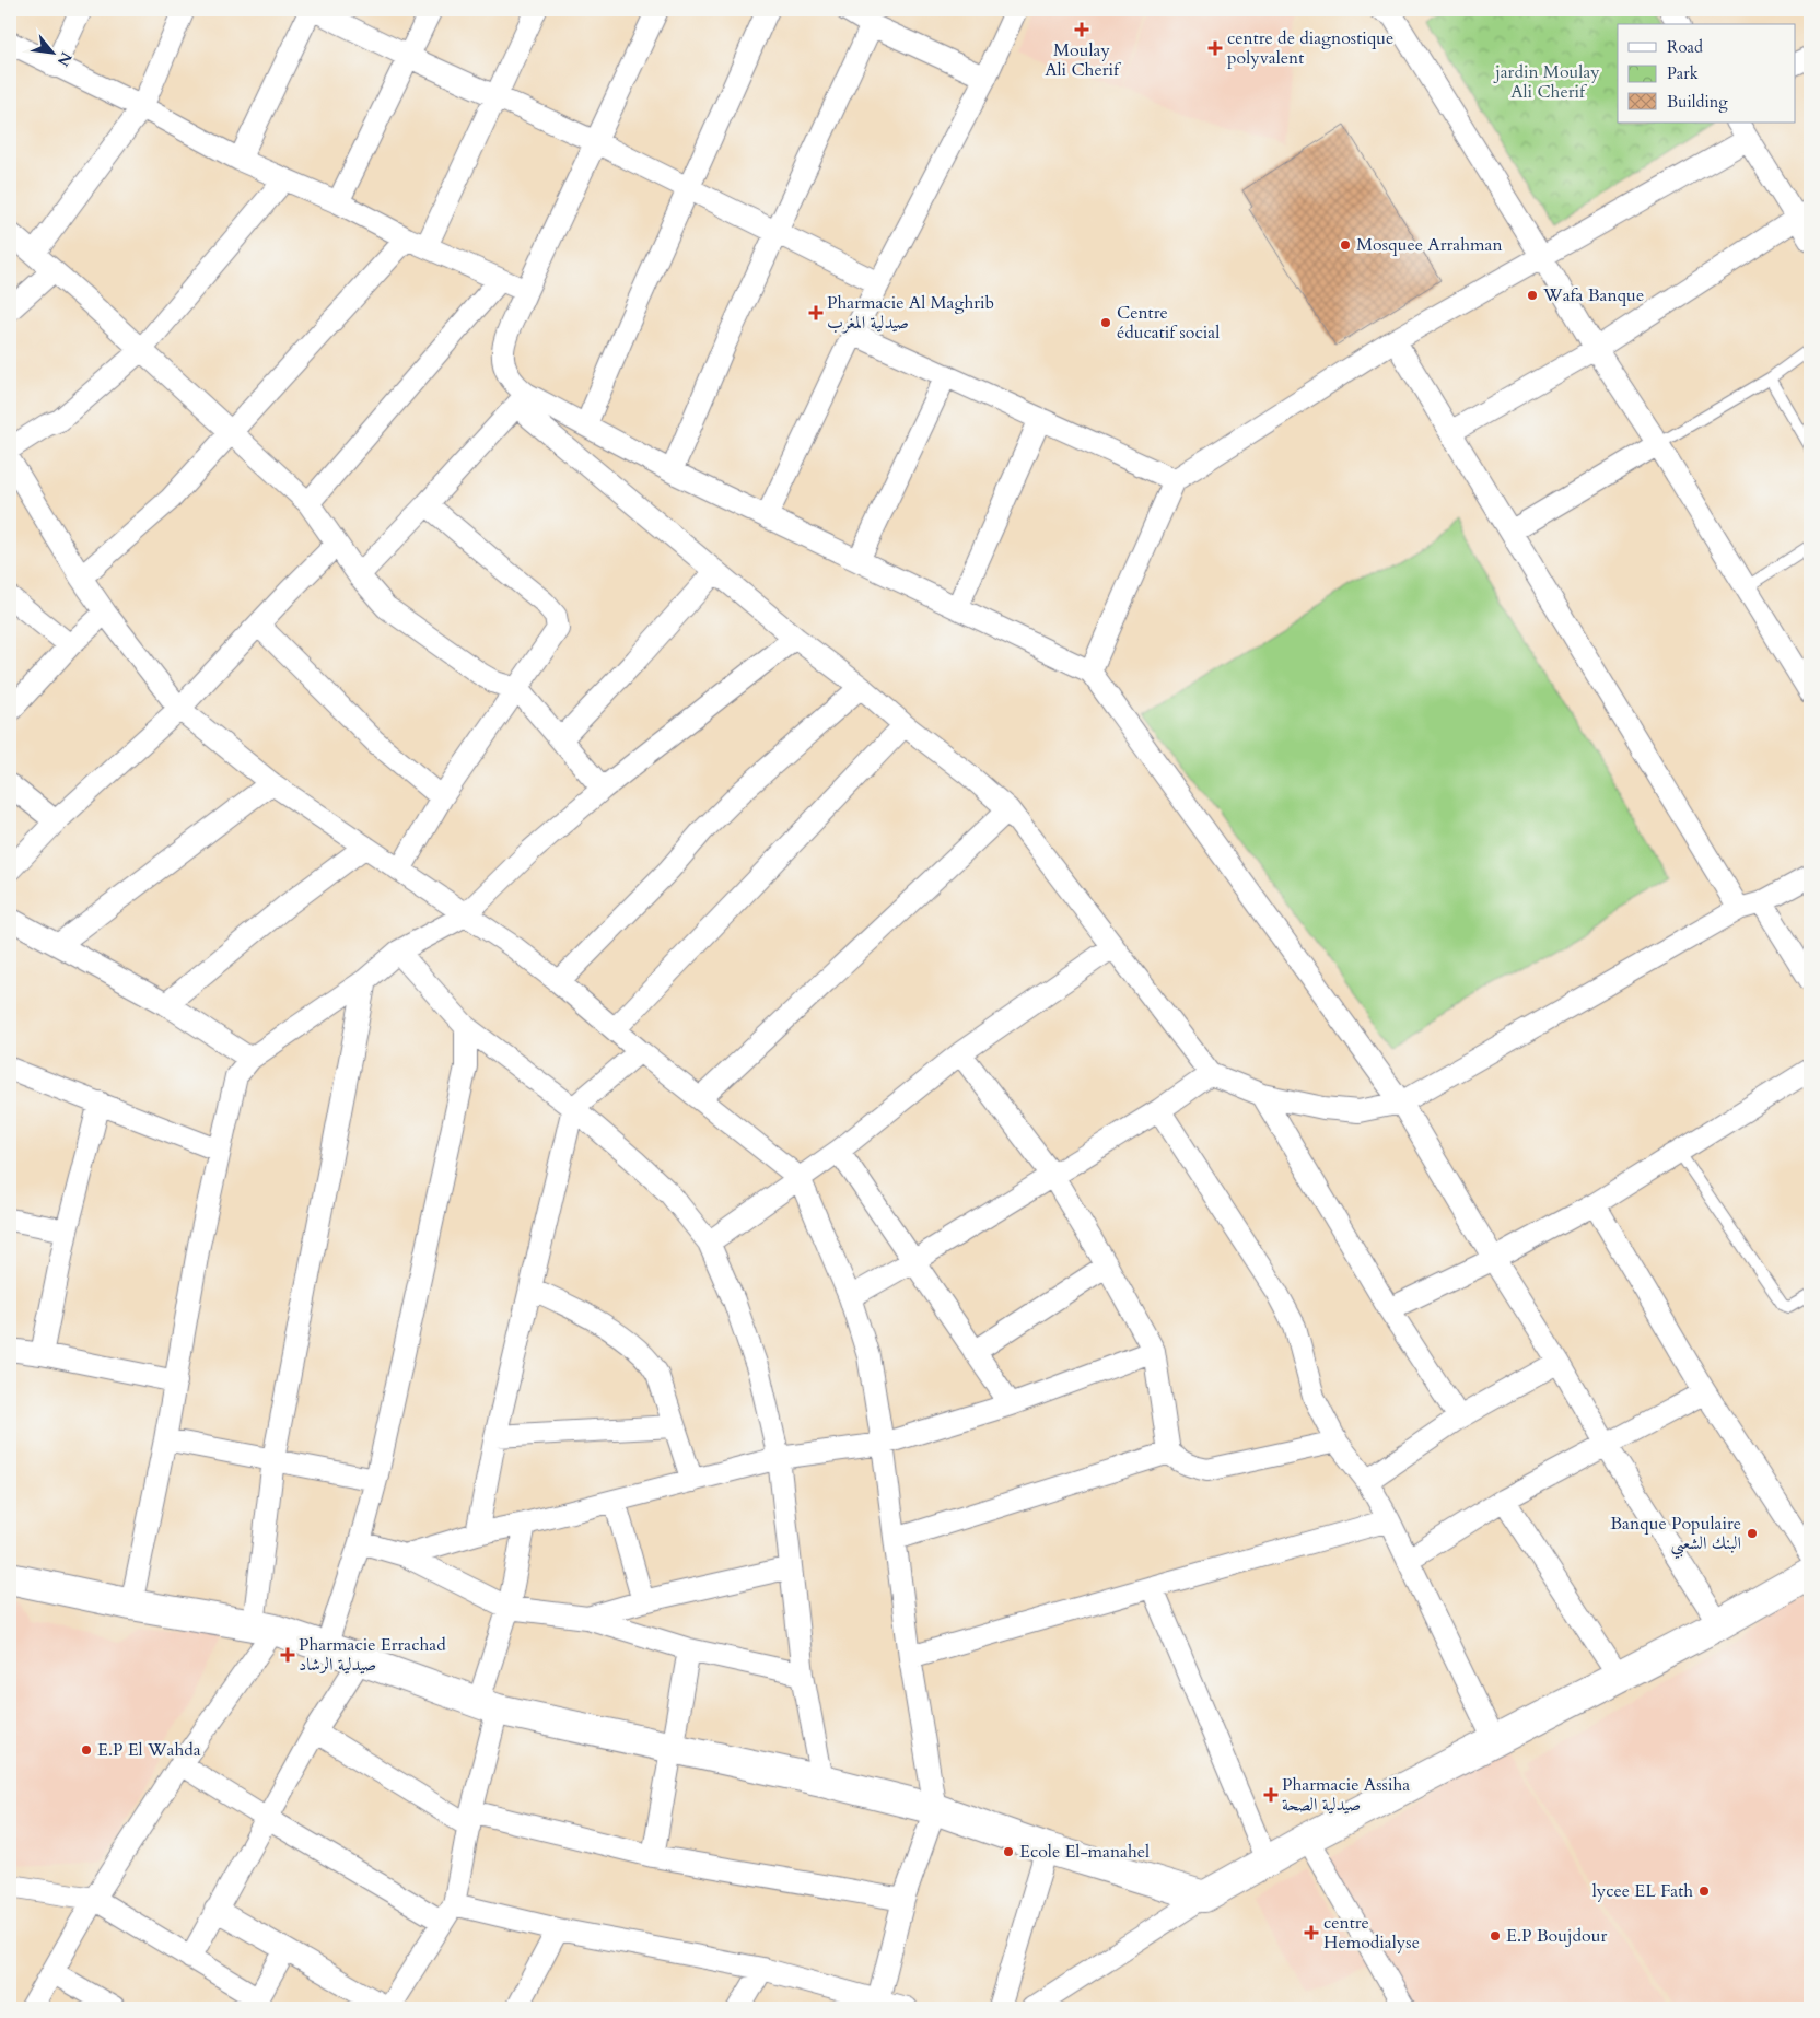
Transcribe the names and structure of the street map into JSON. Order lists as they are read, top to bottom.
{
  "parks": ["jardin Moulay Ali Cherif"],
  "places": {
    "health": [
      "Moulay Ali Cherif",
      "centre de diagnostique polyvalent",
      "Pharmacie Al Maghrib صيدلية المغرب",
      "Pharmacie Errachad صيدلية الرشاد",
      "Pharmacie Assiha صيدلية الصحة",
      "centre Hemodialyse"
    ],
    "other": [
      "Mosquee Arrahman",
      "Wafa Banque",
      "Centre éducatif social",
      "Banque Populaire البنك الشعبي",
      "E.P El Wahda",
      "Ecole El-manahel",
      "lycee EL Fath",
      "E.P Boujdour"
    ]
  },
  "legend": ["Road", "Park", "Building"],
  "north": "bottom right"
}
